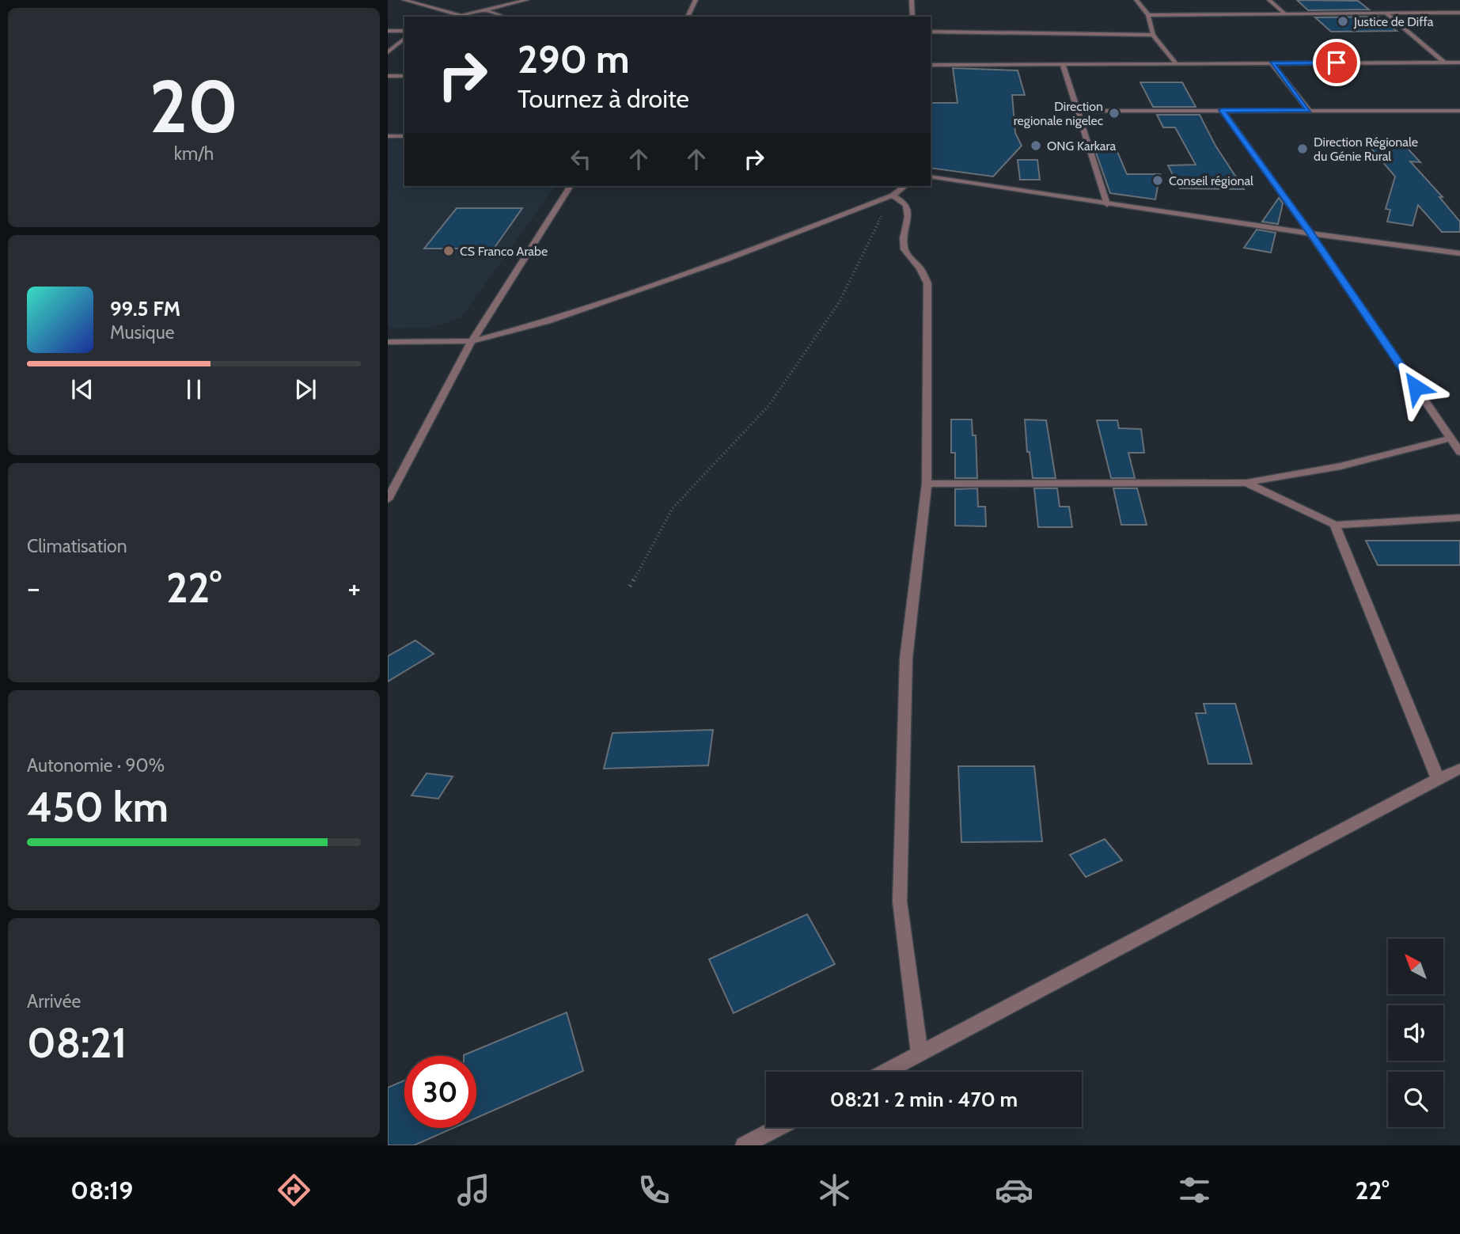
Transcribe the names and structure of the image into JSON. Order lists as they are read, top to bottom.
{
  "places": [
    "Justice de Diffa",
    "Direction regionale nigelec",
    "ONG Karkara",
    "Direction Régionale du Génie Rural",
    "Conseil régional",
    "CS Franco Arabe"
  ],
  "north": "top left",
  "page": {
    "tile": [
      ["20", "km/h"],
      "Climatisation",
      ["Autonomie · 90%", "450 km"],
      ["Arrivée", "08:21"]
    ],
    "turn": ["290 m", "Tournez à droite"],
    "song": ["99.5 FM", "Musique"],
    "heat": ["−", "22°", "+"],
    "limit": "30",
    "trip": "08:21 · 2 min · 470 m",
    "tabs": ["08:19", "22°"]
  }
}
